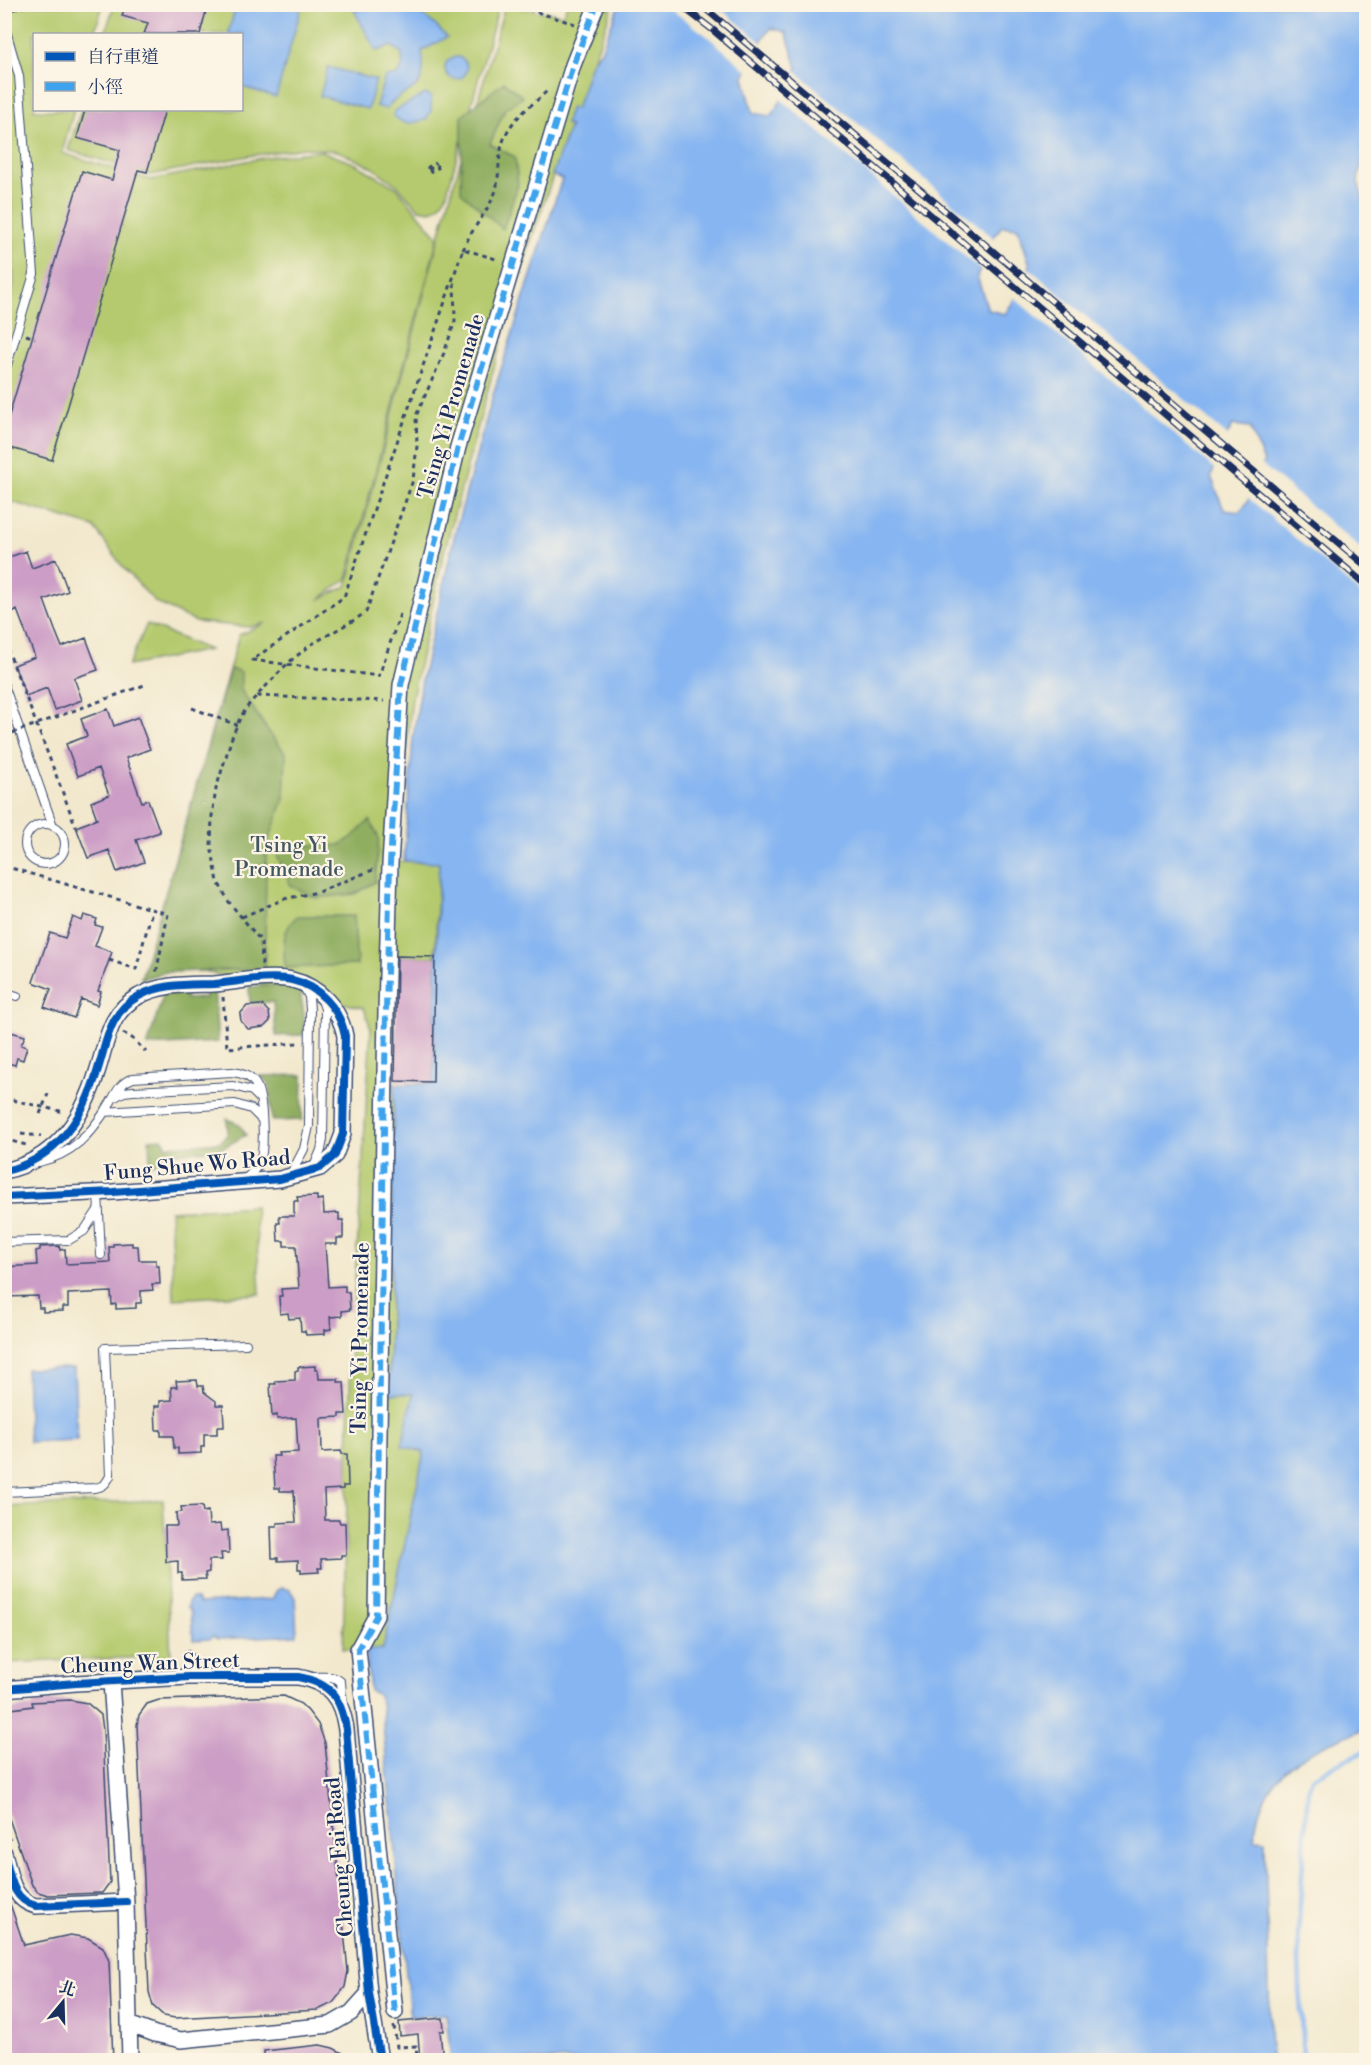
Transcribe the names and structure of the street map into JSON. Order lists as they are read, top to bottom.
{
  "streets": {
    "street": [
      "Tsing Yi Promenade",
      "Fung Shue Wo Road",
      "Cheung Wan Street",
      "Cheung Fai Road"
    ]
  },
  "crossings": [
    ["Cheung Wan Street", "Cheung Fai Road"]
  ],
  "parks": ["Tsing Yi Promenade"],
  "legend": ["自行車道", "小徑"],
  "north": "top"
}
